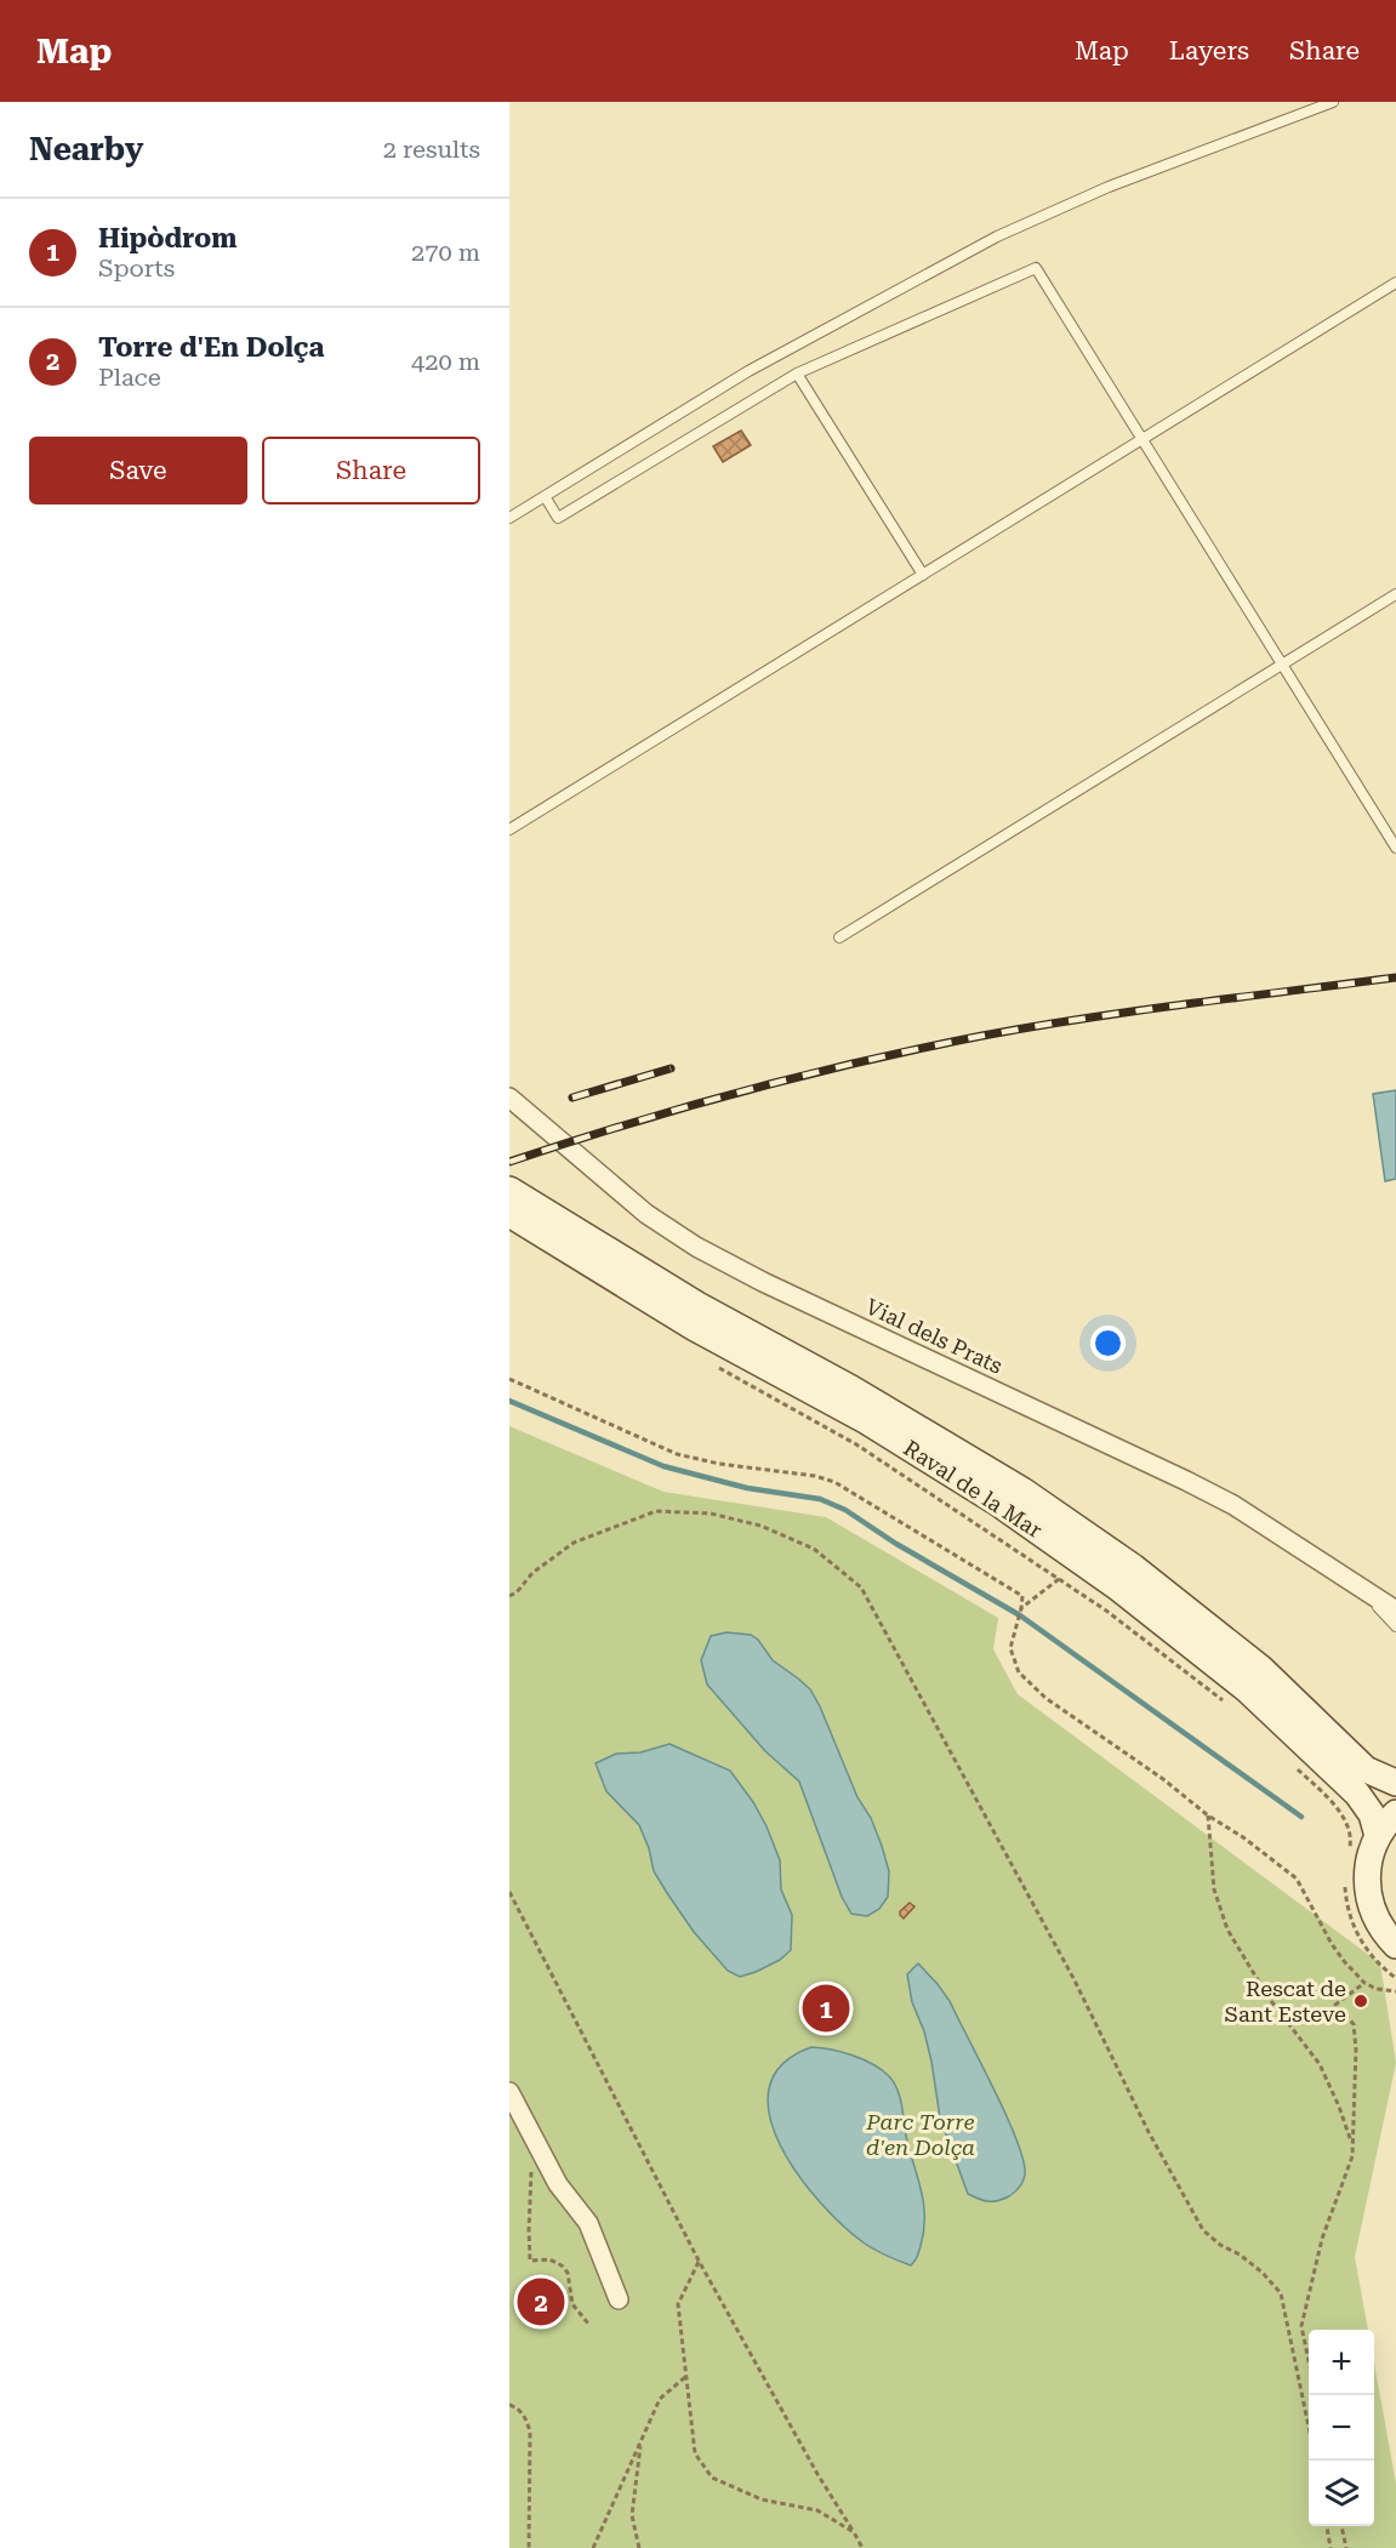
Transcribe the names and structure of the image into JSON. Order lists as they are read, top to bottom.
{
  "streets": {
    "street": ["Vial dels Prats", "Raval de la Mar"]
  },
  "parks": ["Parc Torre d'en Dolça"],
  "places": ["Rescat de Sant Esteve"],
  "page": {
    "header": "Map",
    "nav": ["Map", "Layers", "Share"],
    "heading": ["Nearby", "2 results"],
    "list": [
      {
        "mark": "1",
        "name": "Hipòdrom",
        "note": "Sports",
        "value": "270 m"
      },
      {
        "mark": "2",
        "name": "Torre d'En Dolça",
        "note": "Place",
        "value": "420 m"
      }
    ],
    "buttons": ["Save", "Share"],
    "pins": ["1", "2"],
    "map_buttons": ["+", "−"]
  }
}
